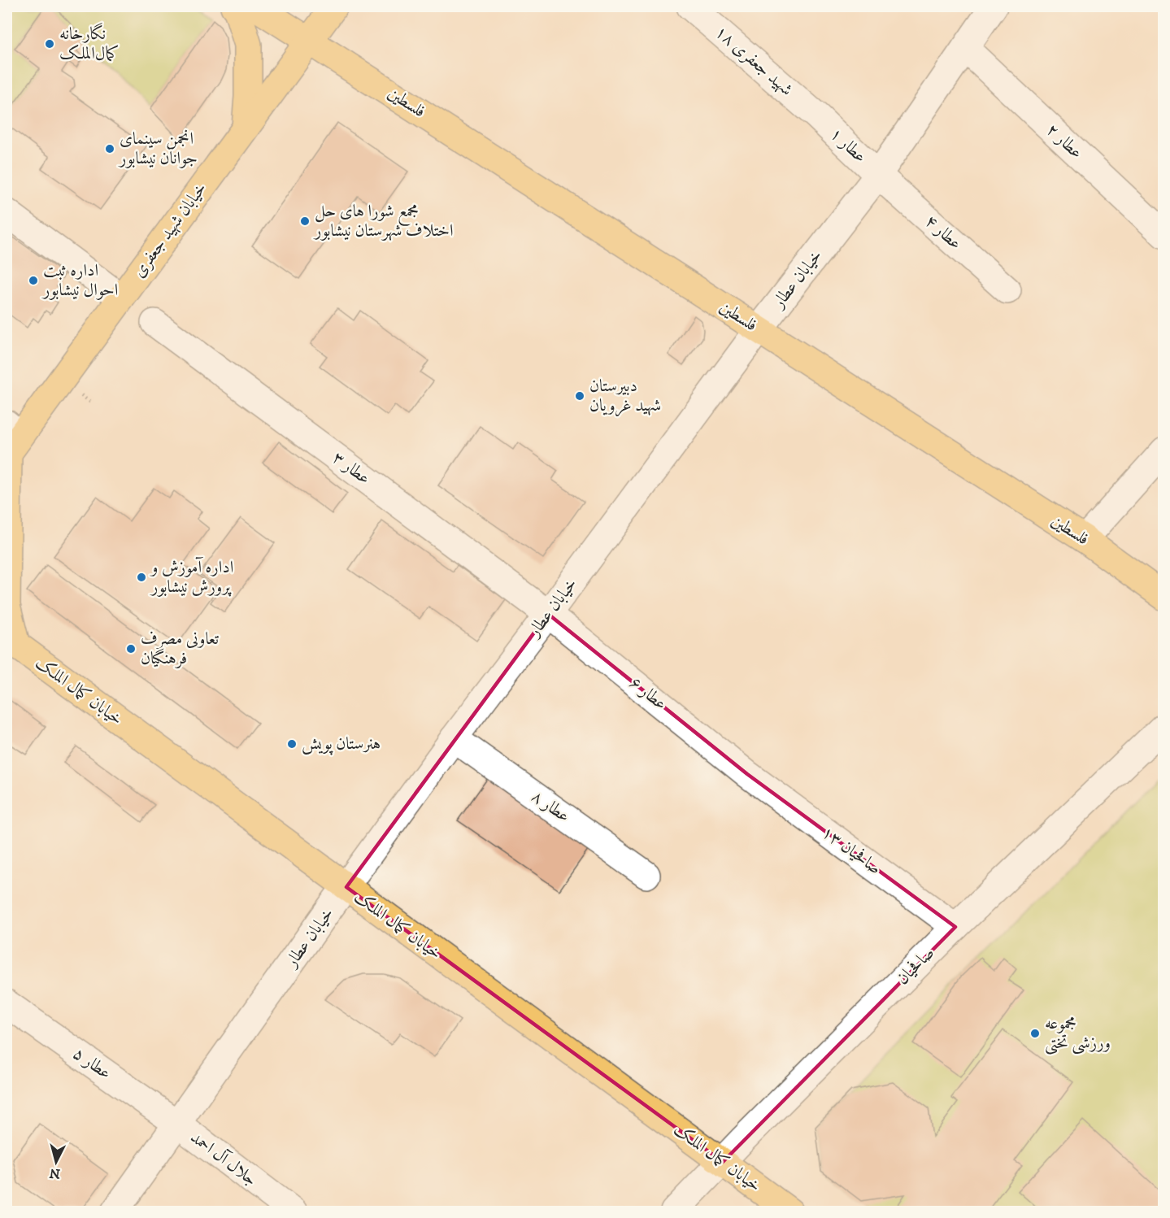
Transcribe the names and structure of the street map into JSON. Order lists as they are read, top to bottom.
{
  "streets": {
    "main road": ["فلسطین", "خیابان شهید جعفری", "خیابان کمال الملک"],
    "street": [
      "شهید جعفری ۱۸",
      "عطار ۲",
      "عطار ۱",
      "عطار ۴",
      "خیابان عطار",
      "عطار ۳",
      "عطار ۶",
      "عطار ۸",
      "صافحیان ۱۳",
      "صافحیان",
      "عطار ۵",
      "جلال آل احمد"
    ]
  },
  "crossings": [
    ["شهید جعفری ۱۸", "عطار ۱"],
    ["فلسطین", "خیابان شهید جعفری"],
    ["فلسطین", "خیابان عطار"],
    ["عطار ۲", "خیابان عطار"],
    ["عطار ۱", "عطار ۴"],
    ["عطار ۱", "خیابان عطار"],
    ["عطار ۴", "خیابان عطار"],
    ["خیابان عطار", "عطار ۳"],
    ["خیابان عطار", "خیابان کمال الملک"],
    ["خیابان عطار", "عطار ۶"],
    ["خیابان عطار", "عطار ۸"],
    ["خیابان عطار", "عطار ۵"],
    ["خیابان عطار", "جلال آل احمد"],
    ["عطار ۳", "عطار ۶"],
    ["خیابان کمال الملک", "صافحیان"],
    ["عطار ۶", "صافحیان ۱۳"],
    ["صافحیان ۱۳", "صافحیان"],
    ["عطار ۵", "جلال آل احمد"]
  ],
  "places": [
    "نگارخانه کمال‌الملک",
    "انجمن سینمای جوانان نیشابور",
    "مجمع شورا های حل اختلاف شهرستان نیشابور",
    "اداره ثبت احوال نیشابور",
    "دبیرستان شهید غرویان",
    "اداره آموزش و پرورش نیشابور",
    "تعاونی مصرف فرهنگیان",
    "هنرستان پویش",
    "مجموعه ورزشی تختی"
  ],
  "north": "bottom"
}
